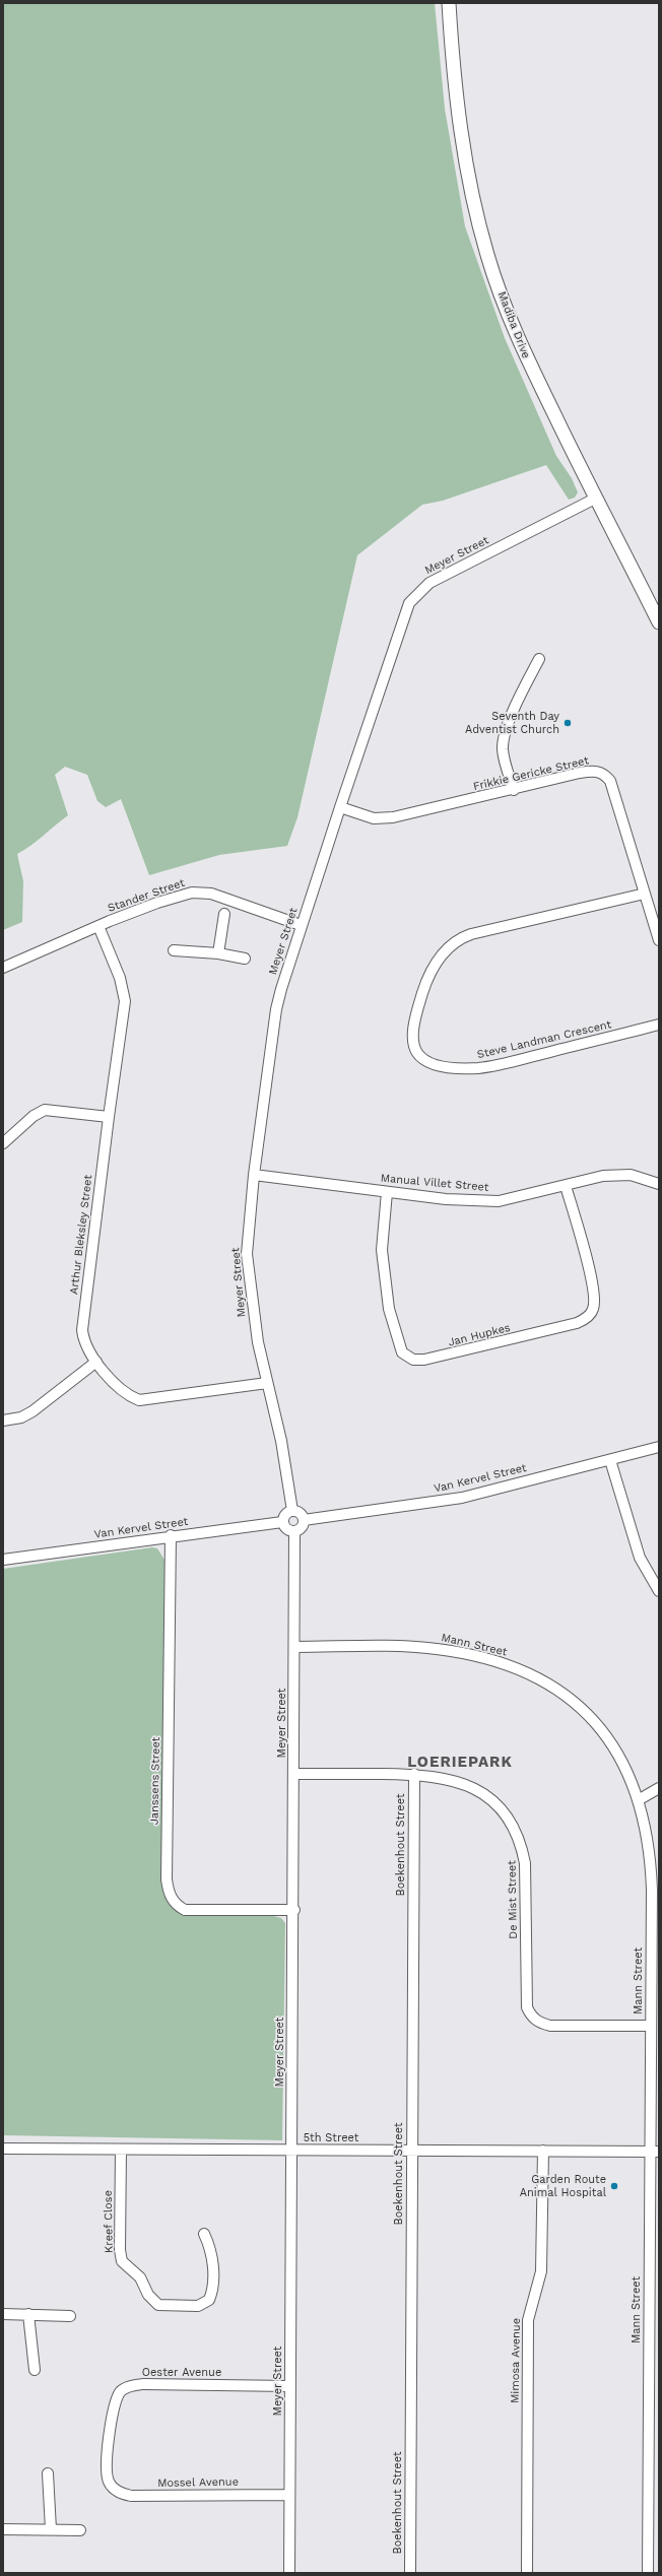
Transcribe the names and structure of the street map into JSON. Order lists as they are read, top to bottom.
{
  "streets": {
    "street": [
      "Madiba Drive",
      "Meyer Street",
      "Frikkie Gericke Street",
      "Stander Street",
      "Steve Landman Crescent",
      "Manual Villet Street",
      "Arthur Bleksley Street",
      "Jan Hupkes",
      "Van Kervel Street",
      "Mann Street",
      "Janssens Street",
      "Boekenhout Street",
      "De Mist Street",
      "5th Street",
      "Kreef Close",
      "Mimosa Avenue",
      "Oester Avenue",
      "Mossel Avenue"
    ]
  },
  "crossings": [
    ["Madiba Drive", "Meyer Street"],
    ["Meyer Street", "Frikkie Gericke Street"],
    ["Meyer Street", "Stander Street"],
    ["Meyer Street", "Manual Villet Street"],
    ["Meyer Street", "Arthur Bleksley Street"],
    ["Meyer Street", "Van Kervel Street"],
    ["Meyer Street", "Mann Street"],
    ["Meyer Street", "Janssens Street"],
    ["Meyer Street", "De Mist Street"],
    ["Meyer Street", "5th Street"],
    ["Meyer Street", "Oester Avenue"],
    ["Meyer Street", "Mossel Avenue"],
    ["Frikkie Gericke Street", "Steve Landman Crescent"],
    ["Stander Street", "Arthur Bleksley Street"],
    ["Manual Villet Street", "Jan Hupkes"],
    ["Van Kervel Street", "Janssens Street"],
    ["Mann Street", "De Mist Street"],
    ["Mann Street", "5th Street"],
    ["Boekenhout Street", "De Mist Street"],
    ["Boekenhout Street", "5th Street"],
    ["5th Street", "Kreef Close"],
    ["5th Street", "Mimosa Avenue"],
    ["Oester Avenue", "Mossel Avenue"]
  ],
  "districts": ["LOERIEPARK"],
  "places": ["Seventh Day Adventist Church", "Garden Route Animal Hospital"]
}
